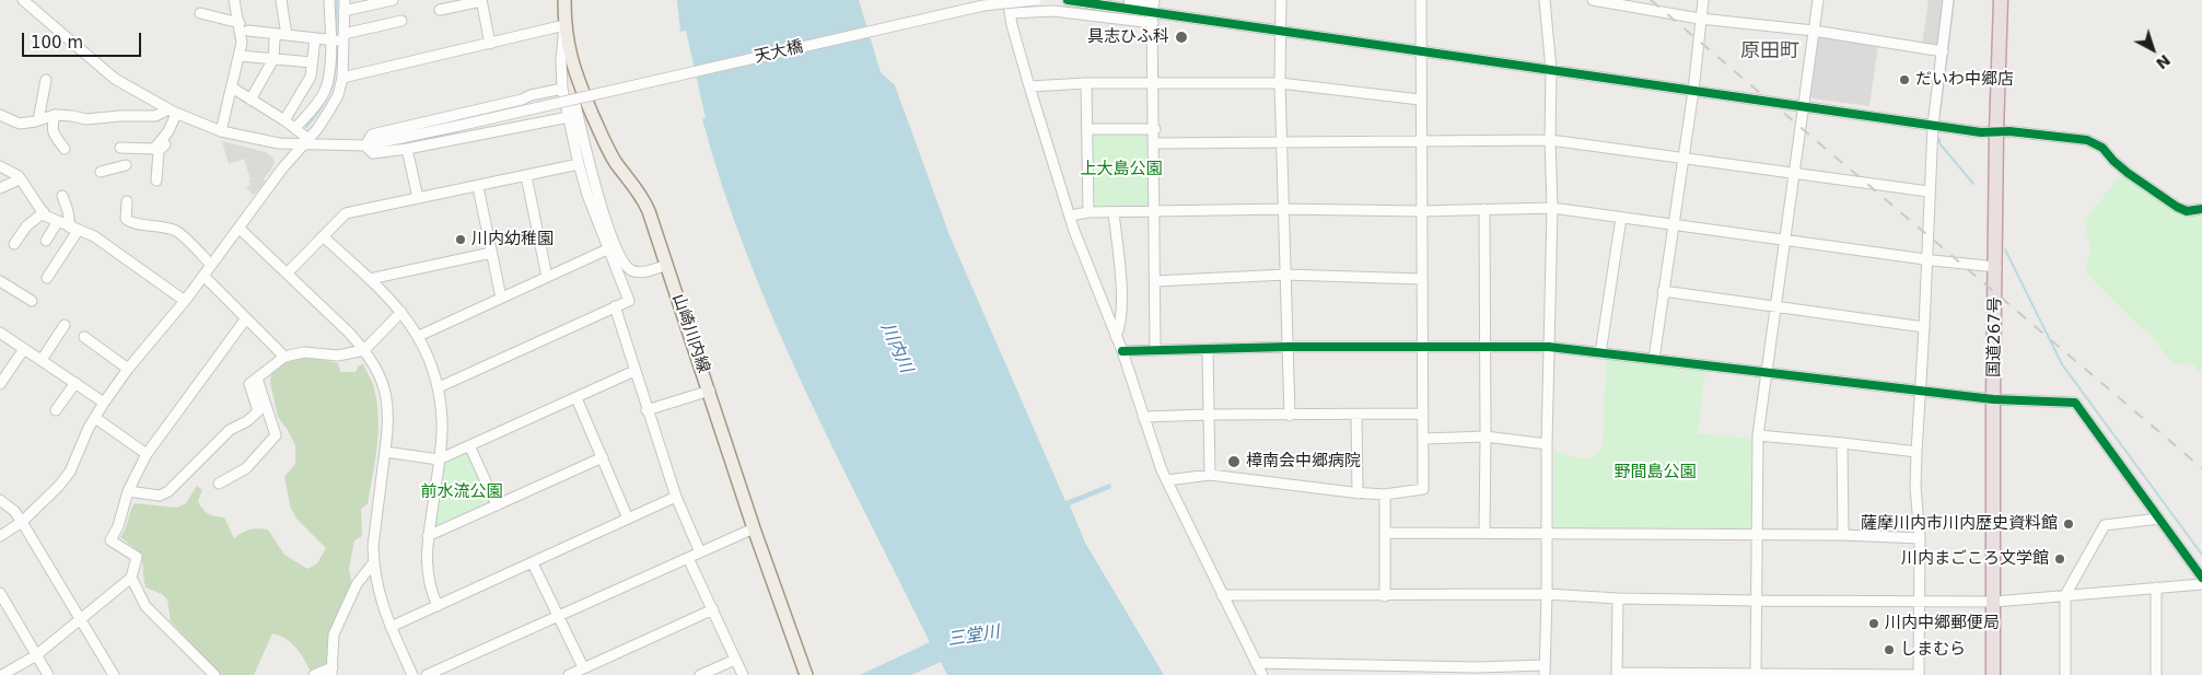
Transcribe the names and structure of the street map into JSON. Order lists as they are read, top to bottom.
{
  "streets": {
    "highway": ["国道267号"],
    "main road": ["山崎川内線"],
    "street": ["天大橋"]
  },
  "districts": ["原田町"],
  "water": ["川内川", "三堂川"],
  "parks": ["上大島公園", "野間島公園", "前水流公園"],
  "places": [
    "具志ひふ科",
    "だいわ中郷店",
    "川内幼稚園",
    "樟南会中郷病院",
    "薩摩川内市川内歴史資料館",
    "川内まごころ文学館",
    "川内中郷郵便局",
    "しまむら"
  ],
  "scale_bar": "100 m",
  "north": "bottom right"
}
